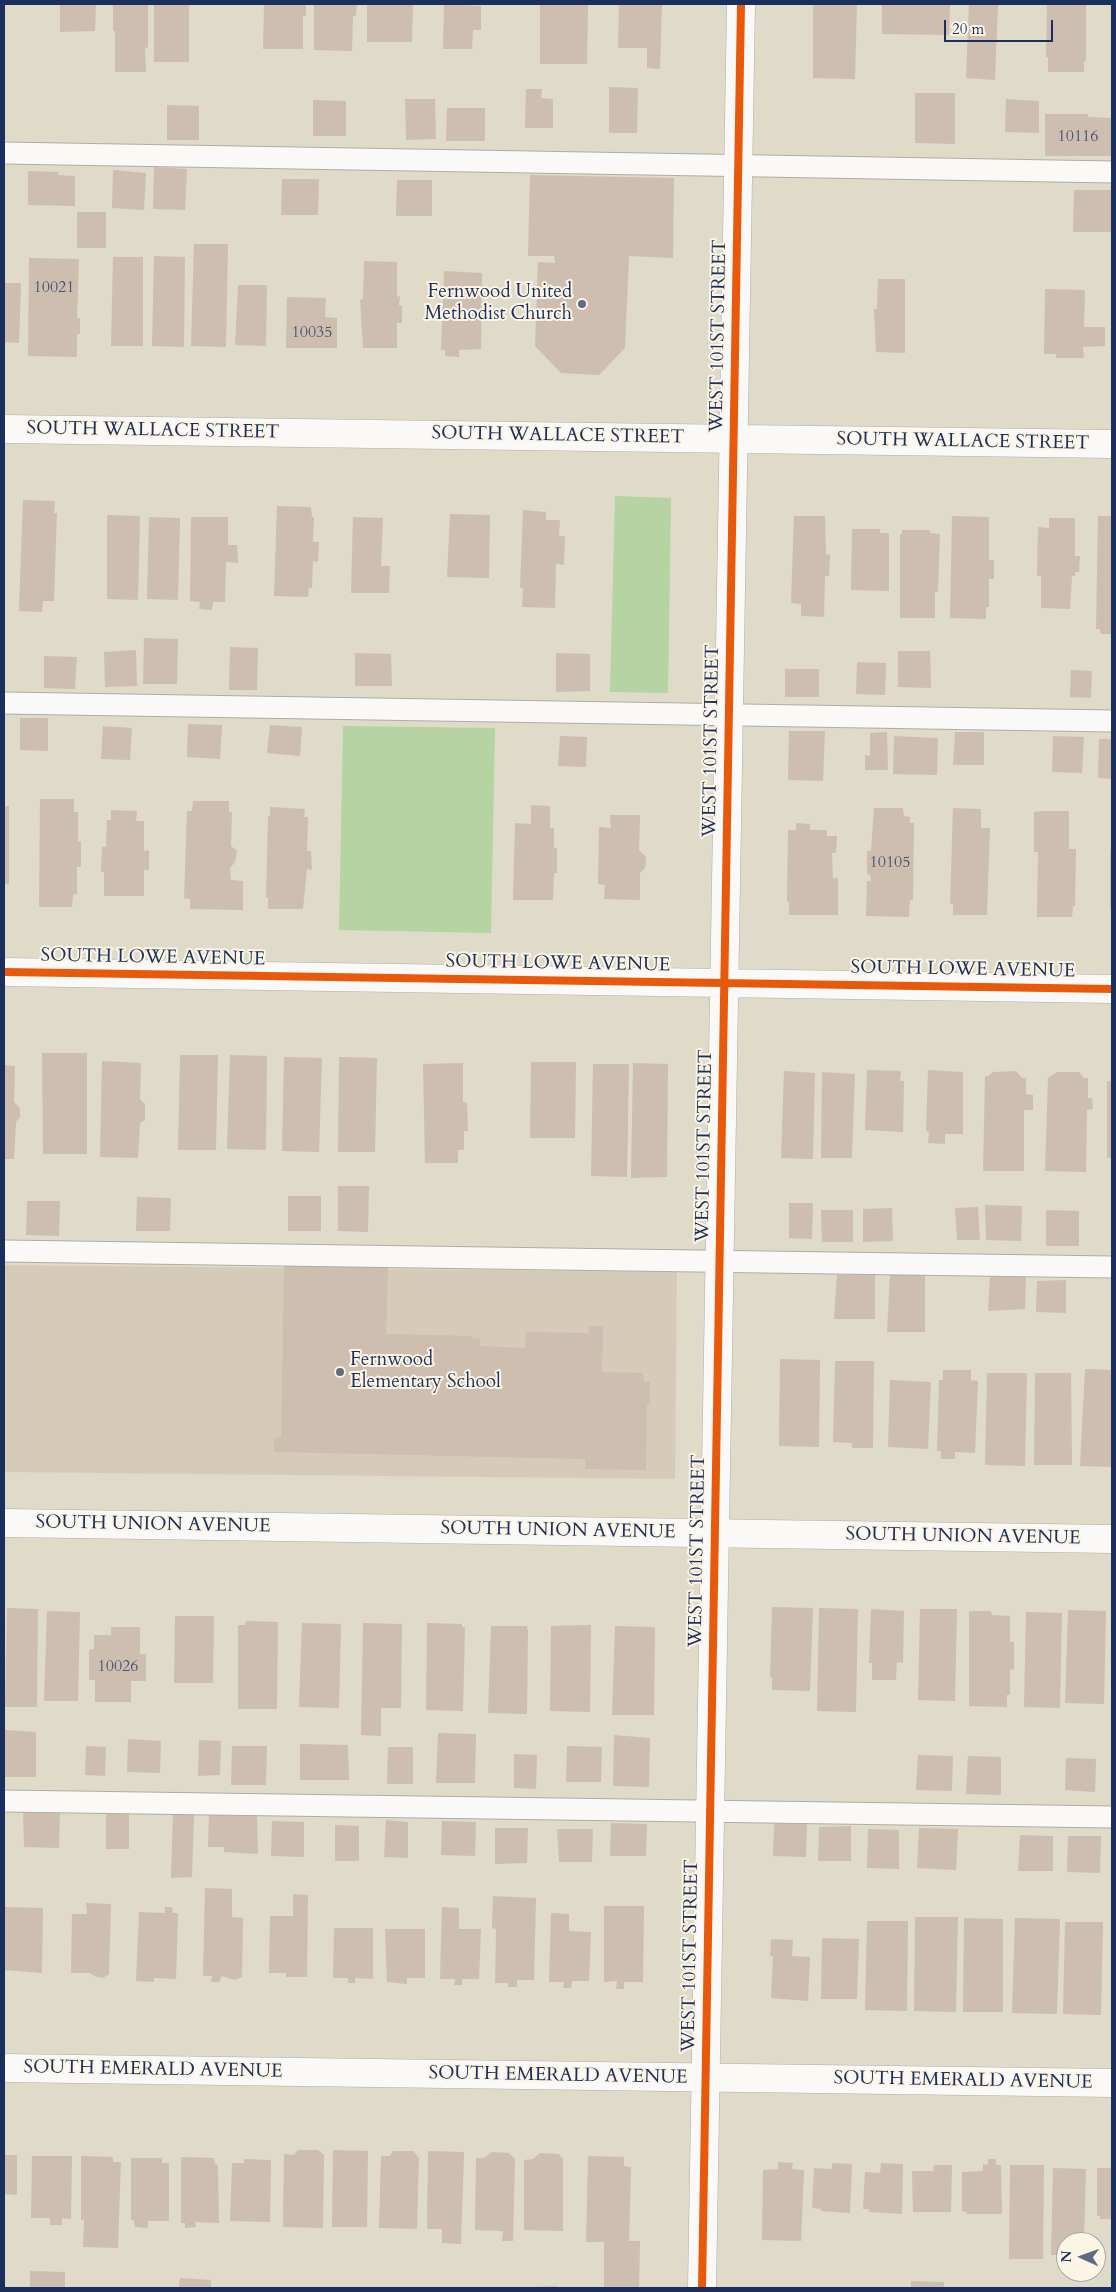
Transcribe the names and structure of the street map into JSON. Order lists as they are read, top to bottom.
{
  "streets": {
    "street": [
      "WEST 101ST STREET",
      "SOUTH WALLACE STREET",
      "SOUTH LOWE AVENUE",
      "SOUTH UNION AVENUE",
      "SOUTH EMERALD AVENUE"
    ]
  },
  "crossings": [
    ["WEST 101ST STREET", "SOUTH WALLACE STREET"],
    ["WEST 101ST STREET", "SOUTH LOWE AVENUE"],
    ["WEST 101ST STREET", "SOUTH UNION AVENUE"],
    ["WEST 101ST STREET", "SOUTH EMERALD AVENUE"]
  ],
  "places": ["Fernwood United Methodist Church", "Fernwood Elementary School"],
  "house_numbers": [
    "10116",
    "10021",
    "10035",
    "10105",
    "10026"
  ],
  "scale_bar": "20 m",
  "north": "left"
}
